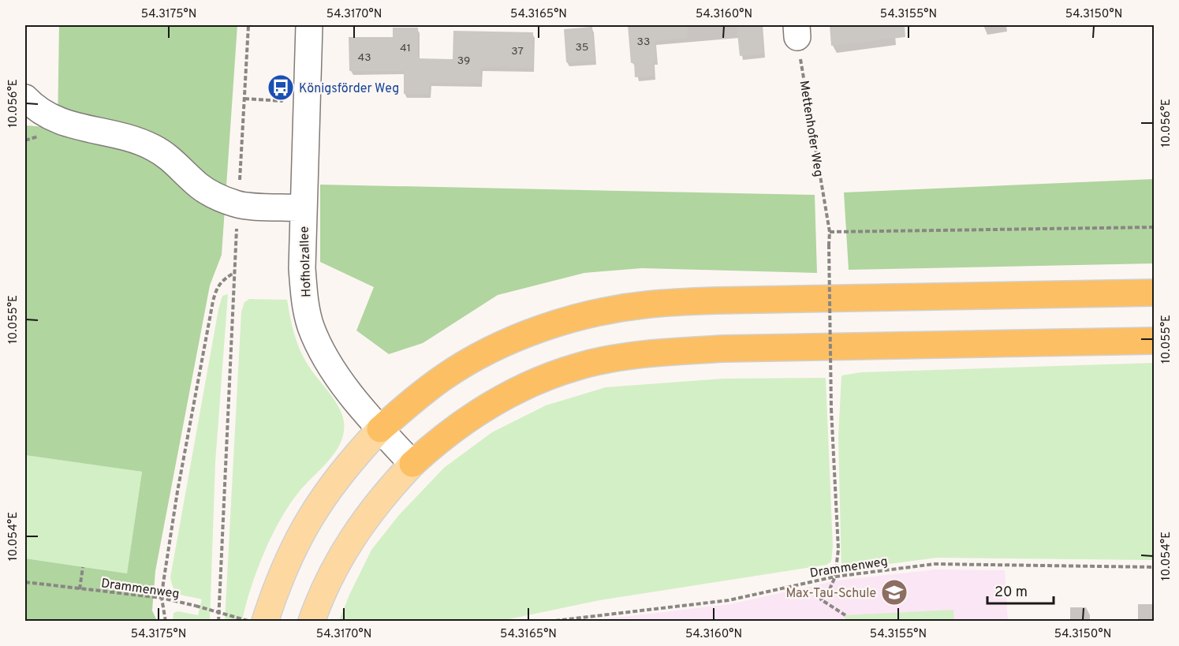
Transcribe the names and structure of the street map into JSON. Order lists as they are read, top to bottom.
{
  "streets": {
    "street": ["Hofholzallee"],
    "path": ["Mettenhofer Weg", "Drammenweg"]
  },
  "crossings": [
    ["Mettenhofer Weg", "Drammenweg"]
  ],
  "places": {
    "bus stop": ["Königsförder Weg"],
    "school or university": ["Max-Tau-Schule"]
  },
  "house_numbers": [
    "33",
    "35",
    "41",
    "37",
    "43",
    "39"
  ],
  "scale_bar": "20 m",
  "coordinates": [
    "54.3175°N",
    "54.3170°N",
    "54.3165°N",
    "54.3160°N",
    "54.3155°N",
    "54.3150°N",
    "10.056°E",
    "10.055°E",
    "10.054°E"
  ]
}
